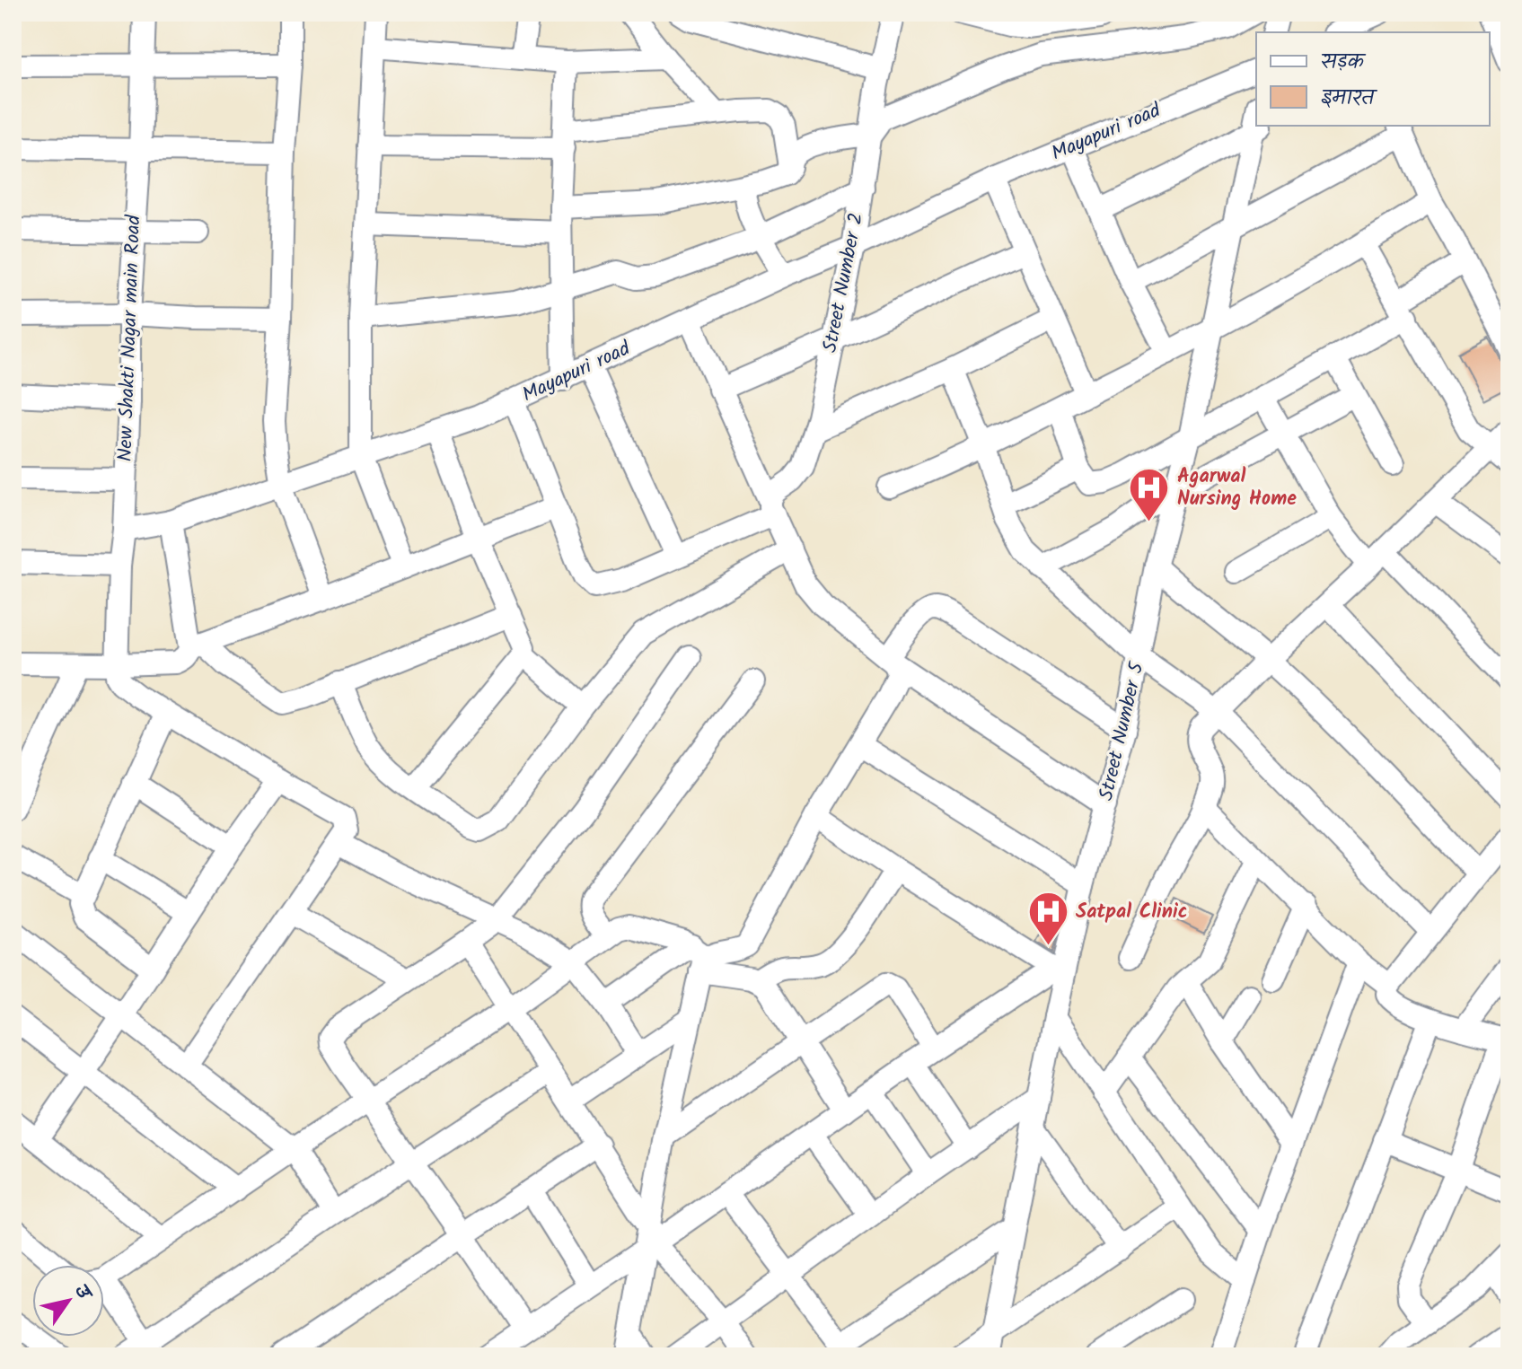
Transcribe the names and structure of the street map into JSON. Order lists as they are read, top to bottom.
{
  "streets": {
    "street": [
      "Mayapuri road",
      "Street Number 2",
      "New Shakti Nagar main Road",
      "Street Number 5"
    ]
  },
  "crossings": [
    ["Mayapuri road", "Street Number 2"],
    ["Mayapuri road", "New Shakti Nagar main Road"]
  ],
  "places": {
    "hospital": ["Agarwal Nursing Home", "Satpal Clinic"]
  },
  "legend": ["सड़क", "इमारत"],
  "north": "top right"
}
